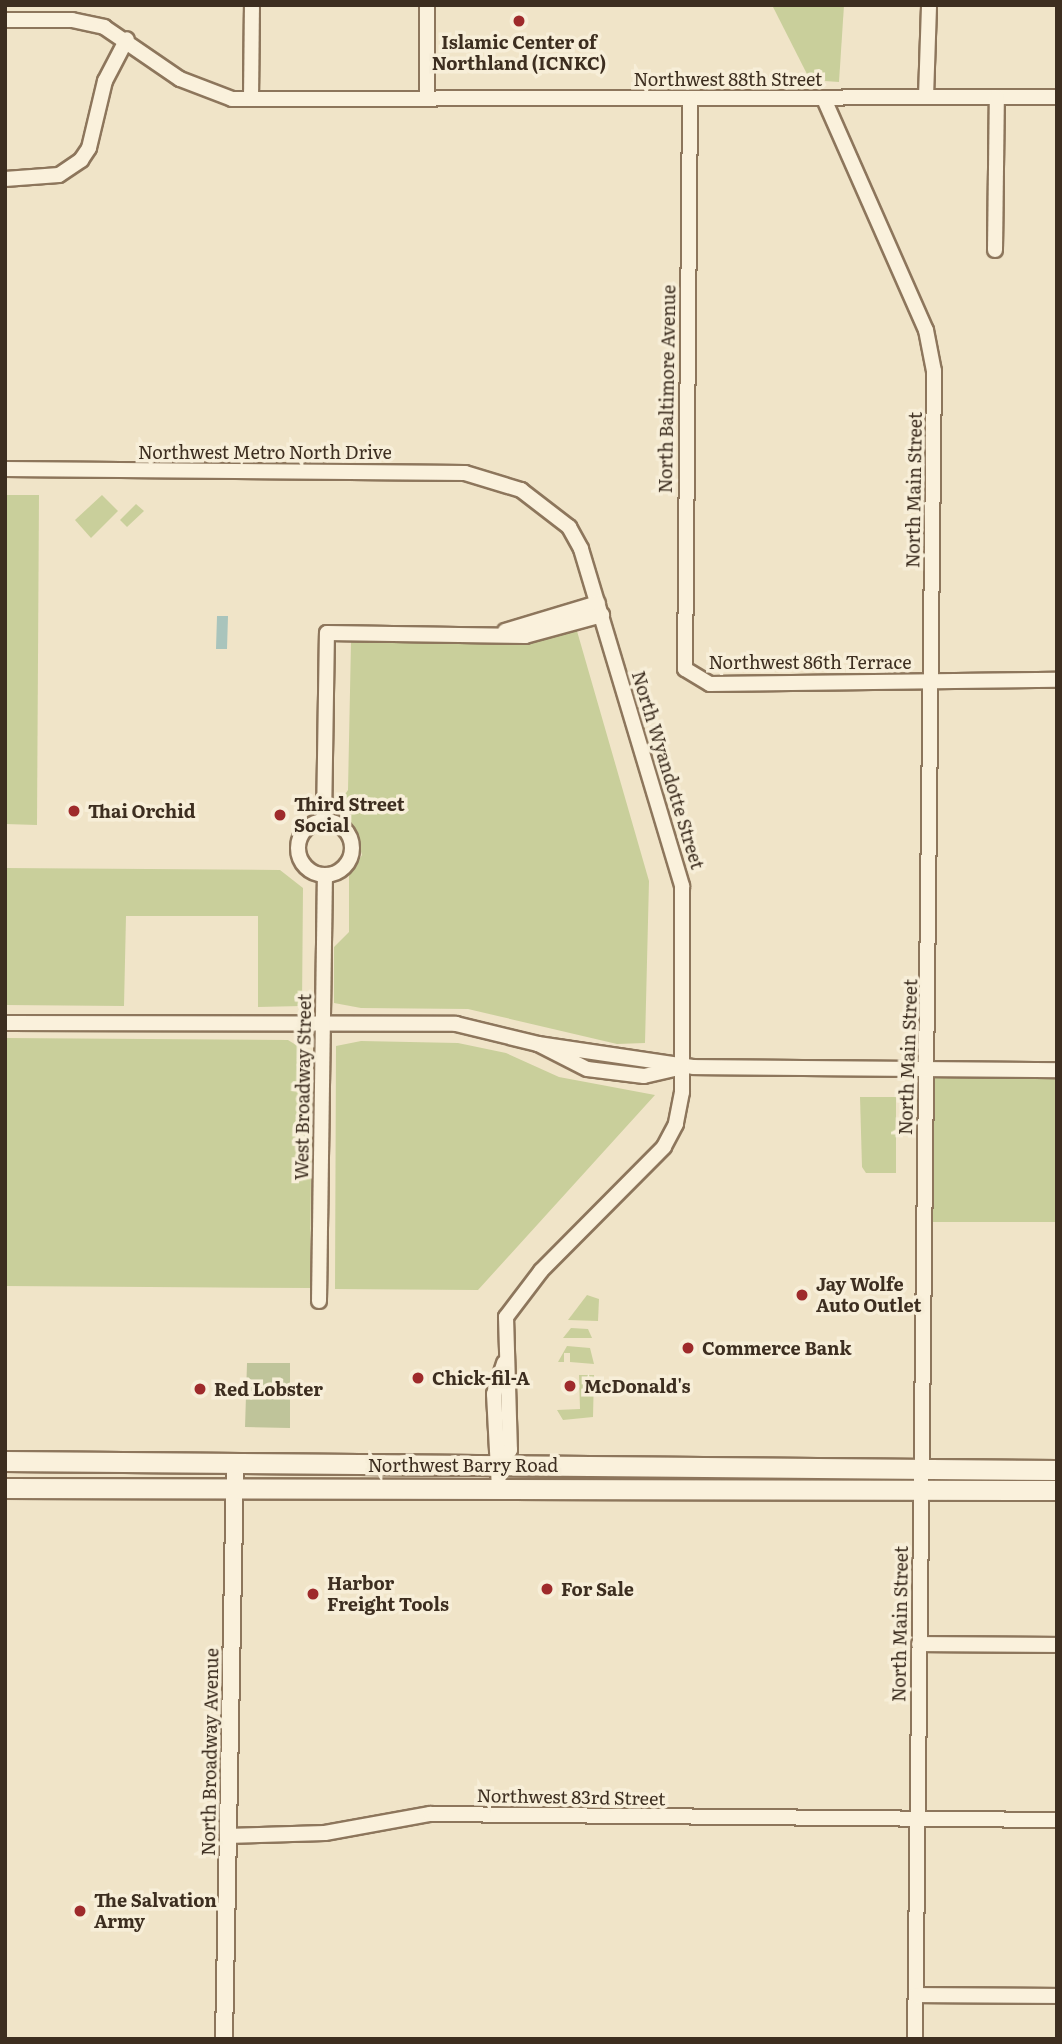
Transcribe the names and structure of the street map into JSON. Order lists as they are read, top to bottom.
{
  "streets": {
    "main road": ["Northwest Barry Road"],
    "street": [
      "Northwest 88th Street",
      "North Baltimore Avenue",
      "Northwest Metro North Drive",
      "North Main Street",
      "Northwest 86th Terrace",
      "North Wyandotte Street",
      "West Broadway Street",
      "North Broadway Avenue",
      "Northwest 83rd Street"
    ]
  },
  "crossings": [
    ["Northwest 88th Street", "North Baltimore Avenue"],
    ["Northwest 88th Street", "North Main Street"],
    ["North Baltimore Avenue", "Northwest 86th Terrace"],
    ["Northwest Metro North Drive", "North Wyandotte Street"],
    ["North Main Street", "Northwest 86th Terrace"],
    ["North Main Street", "Northwest Barry Road"],
    ["North Main Street", "Northwest 83rd Street"],
    ["North Wyandotte Street", "Northwest Barry Road"],
    ["Northwest Barry Road", "North Broadway Avenue"],
    ["North Broadway Avenue", "Northwest 83rd Street"]
  ],
  "places": [
    "Islamic Center of Northland (ICNKC)",
    "Thai Orchid",
    "Third Street Social",
    "Jay Wolfe Auto Outlet",
    "Commerce Bank",
    "Chick-fil-A",
    "McDonald's",
    "Red Lobster",
    "For Sale",
    "Harbor Freight Tools",
    "The Salvation Army"
  ]
}
